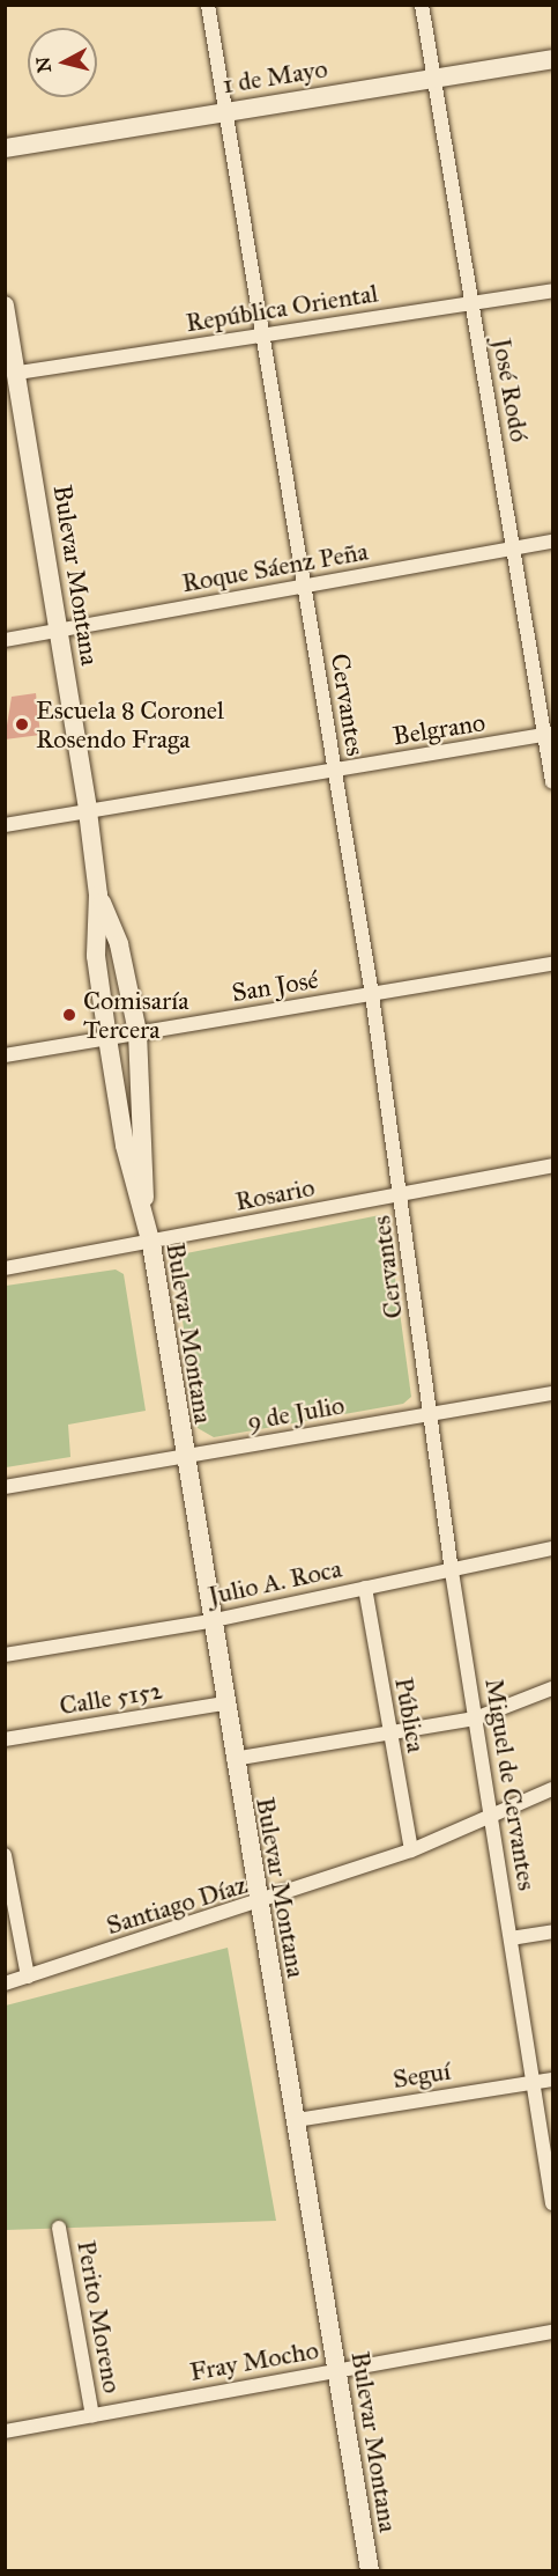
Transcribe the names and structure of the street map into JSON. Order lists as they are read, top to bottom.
{
  "streets": {
    "main road": ["1 de Mayo", "Bulevar Montana"],
    "street": [
      "República Oriental",
      "José Rodó",
      "Roque Sáenz Peña",
      "Cervantes",
      "Belgrano",
      "San José",
      "Rosario",
      "9 de Julio",
      "Julio A. Roca",
      "Calle 5152",
      "Pública",
      "Miguel de Cervantes",
      "Santiago Díaz",
      "Seguí",
      "Perito Moreno",
      "Fray Mocho"
    ]
  },
  "crossings": [
    ["1 de Mayo", "José Rodó"],
    ["1 de Mayo", "Cervantes"],
    ["República Oriental", "José Rodó"],
    ["República Oriental", "Bulevar Montana"],
    ["República Oriental", "Cervantes"],
    ["José Rodó", "Roque Sáenz Peña"],
    ["José Rodó", "Belgrano"],
    ["Roque Sáenz Peña", "Bulevar Montana"],
    ["Roque Sáenz Peña", "Cervantes"],
    ["Bulevar Montana", "Belgrano"],
    ["Bulevar Montana", "San José"],
    ["Bulevar Montana", "Rosario"],
    ["Bulevar Montana", "9 de Julio"],
    ["Bulevar Montana", "Julio A. Roca"],
    ["Bulevar Montana", "Calle 5152"],
    ["Bulevar Montana", "Santiago Díaz"],
    ["Bulevar Montana", "Seguí"],
    ["Bulevar Montana", "Fray Mocho"],
    ["Cervantes", "Belgrano"],
    ["Cervantes", "San José"],
    ["Cervantes", "Rosario"],
    ["Cervantes", "9 de Julio"],
    ["Cervantes", "Miguel de Cervantes"],
    ["9 de Julio", "Miguel de Cervantes"],
    ["Julio A. Roca", "Pública"],
    ["Julio A. Roca", "Miguel de Cervantes"],
    ["Pública", "Santiago Díaz"],
    ["Miguel de Cervantes", "Santiago Díaz"],
    ["Miguel de Cervantes", "Seguí"],
    ["Perito Moreno", "Fray Mocho"]
  ],
  "places": ["Escuela 8 Coronel Rosendo Fraga", "Comisaría Tercera"],
  "north": "left"
}
